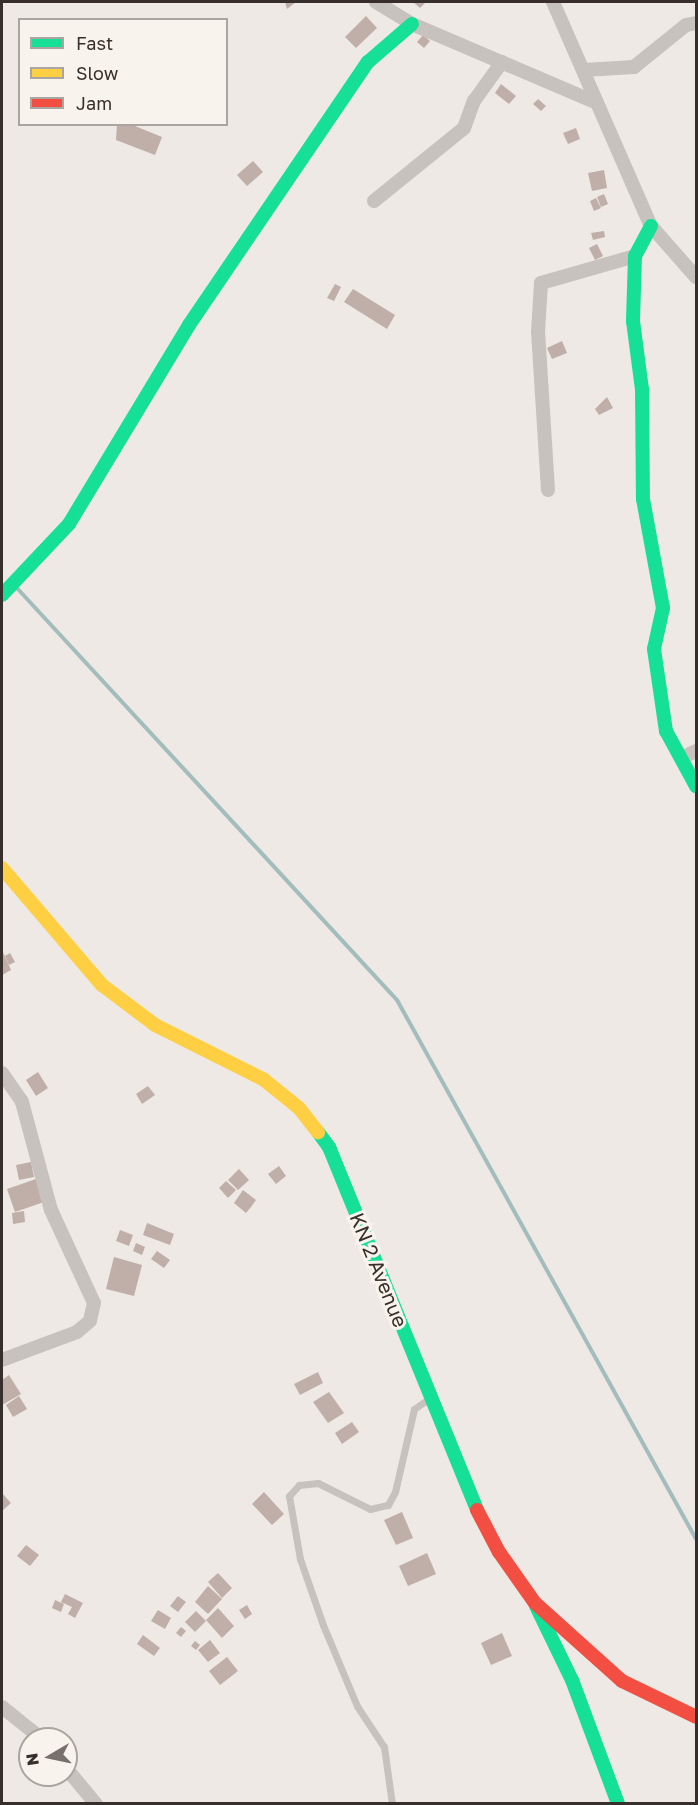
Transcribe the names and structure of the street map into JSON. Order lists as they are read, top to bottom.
{
  "streets": {
    "main road": ["KN 2 Avenue"]
  },
  "legend": ["Fast", "Slow", "Jam"],
  "north": "left"
}
